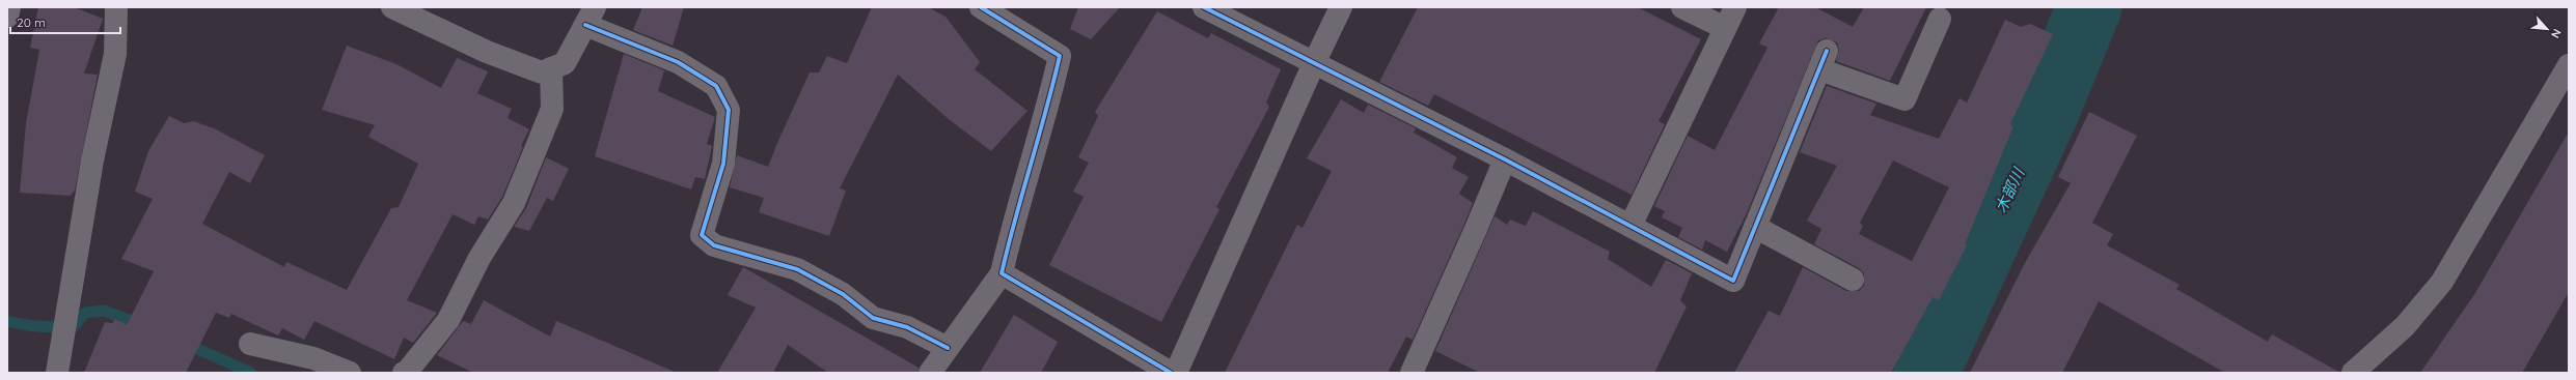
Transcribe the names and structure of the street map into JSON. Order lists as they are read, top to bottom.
{
  "water": ["木部川"],
  "scale_bar": "20 m",
  "north": "bottom right"
}
